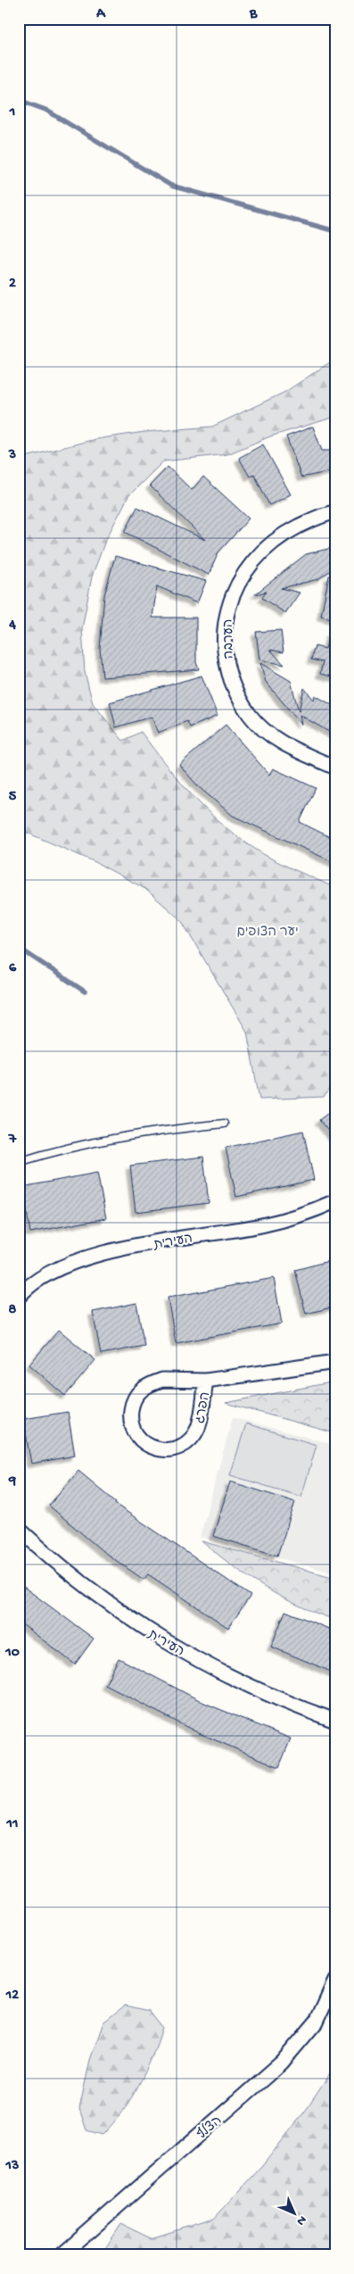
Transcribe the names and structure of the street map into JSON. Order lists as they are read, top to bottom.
{
  "streets": {
    "street": [
      "הערבה",
      "העירית",
      "הפרג",
      "הצלף"
    ]
  },
  "parks": ["יער הצופים"],
  "north": "bottom right",
  "grid": {
    "columns": ["A", "B"],
    "rows": [
      "1",
      "2",
      "3",
      "4",
      "5",
      "6",
      "7",
      "8",
      "9",
      "10",
      "11",
      "12",
      "13"
    ]
  }
}
